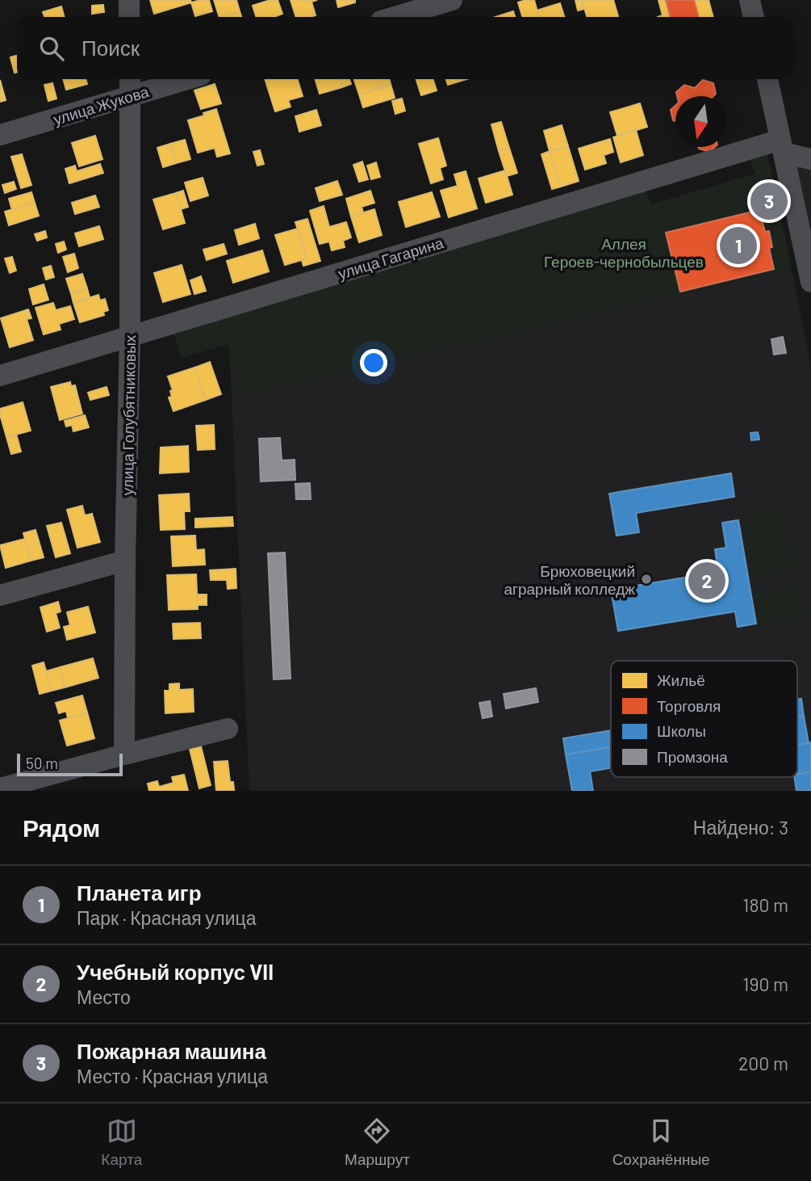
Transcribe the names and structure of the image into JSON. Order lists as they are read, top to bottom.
{
  "streets": {
    "street": ["улица Жукова", "улица Гагарина", "улица Голубятниковых"]
  },
  "crossings": [
    ["улица Жукова", "улица Голубятниковых"],
    ["улица Гагарина", "улица Голубятниковых"]
  ],
  "parks": ["Аллея Героев-чернобыльцев"],
  "places": ["Брюховецкий аграрный колледж"],
  "legend": [
    "Жильё",
    "Торговля",
    "Школы",
    "Промзона"
  ],
  "scale_bar": "50 m",
  "north": "bottom",
  "page": {
    "search": "Поиск",
    "pins": ["3", "1", "2"],
    "scale": "50 m",
    "heading": ["Рядом", "Найдено: 3"],
    "list": [
      {
        "mark": "1",
        "name": "Планета игр",
        "note": "Парк · Красная улица",
        "value": "180 m"
      },
      {
        "mark": "2",
        "name": "Учебный корпус VII",
        "note": "Место",
        "value": "190 m"
      },
      {
        "mark": "3",
        "name": "Пожарная машина",
        "note": "Место · Красная улица",
        "value": "200 m"
      }
    ],
    "nav": ["Карта", "Маршрут", "Сохранённые"]
  }
}
